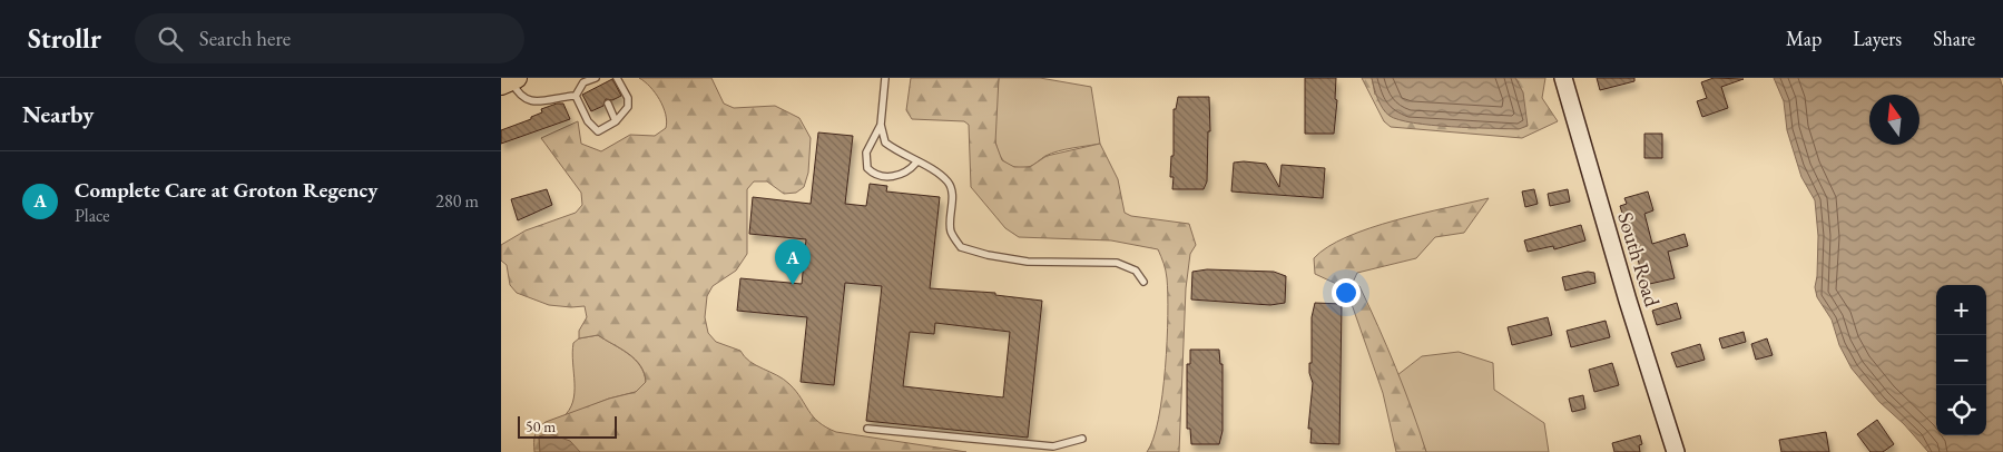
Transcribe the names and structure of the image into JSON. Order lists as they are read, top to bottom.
{
  "streets": {
    "main road": ["South Road"]
  },
  "scale_bar": "50 m",
  "north": "top",
  "page": {
    "header": "Strollr",
    "search": "Search here",
    "nav": ["Map", "Layers", "Share"],
    "heading": "Nearby",
    "list": [
      {
        "mark": "A",
        "name": "Complete Care at Groton Regency",
        "note": "Place",
        "value": "280 m"
      }
    ],
    "pins": "A",
    "map_buttons": ["+", "−"],
    "scale": "50 m"
  }
}
